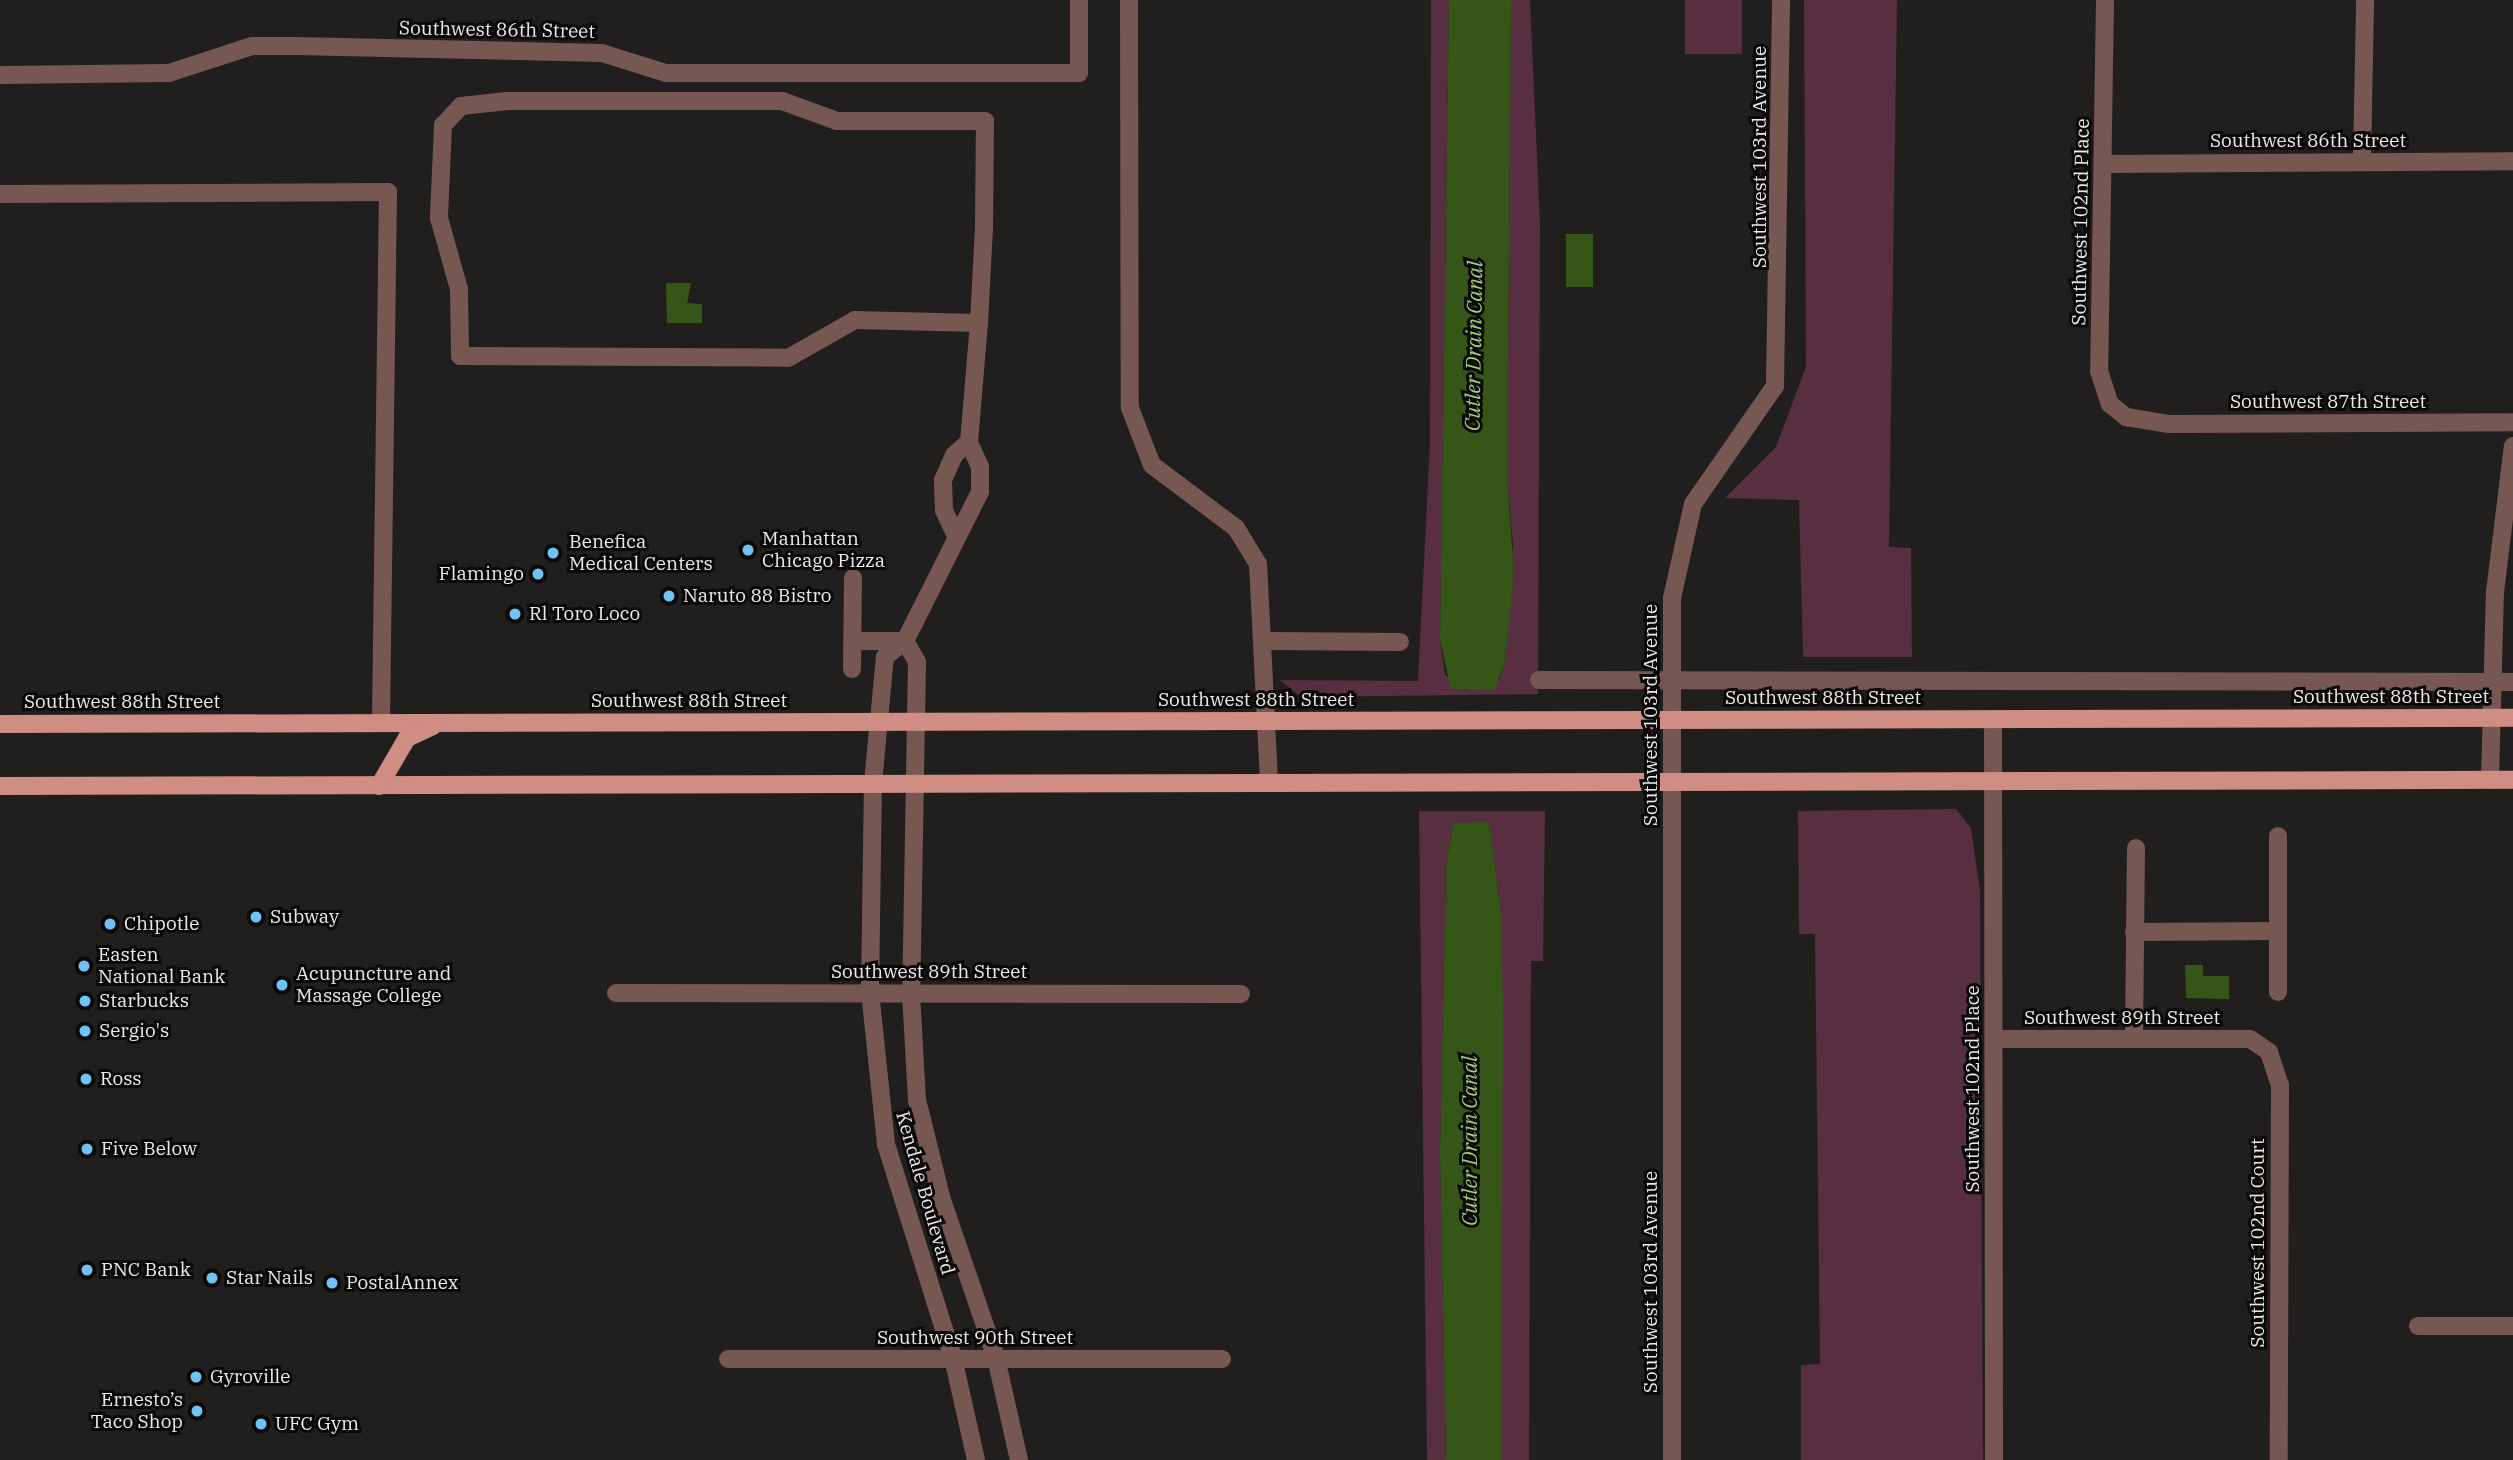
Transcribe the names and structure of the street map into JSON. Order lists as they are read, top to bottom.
{
  "streets": {
    "main road": ["Southwest 88th Street"],
    "street": [
      "Southwest 86th Street",
      "Southwest 103rd Avenue",
      "Southwest 102nd Place",
      "Southwest 87th Street",
      "Southwest 89th Street",
      "Kendale Boulevard",
      "Southwest 102nd Court",
      "Southwest 90th Street"
    ]
  },
  "crossings": [
    ["Southwest 86th Street", "Southwest 102nd Place"],
    ["Southwest 103rd Avenue", "Southwest 88th Street"],
    ["Southwest 102nd Place", "Southwest 87th Street"],
    ["Southwest 102nd Place", "Southwest 88th Street"],
    ["Southwest 102nd Place", "Southwest 89th Street"],
    ["Southwest 88th Street", "Kendale Boulevard"],
    ["Southwest 89th Street", "Kendale Boulevard"],
    ["Southwest 89th Street", "Southwest 102nd Court"],
    ["Kendale Boulevard", "Southwest 90th Street"]
  ],
  "water": ["Cutler Drain Canal"],
  "places": [
    "Manhattan Chicago Pizza",
    "Benefica Medical Centers",
    "Flamingo",
    "Naruto 88 Bistro",
    "Rl Toro Loco",
    "Subway",
    "Chipotle",
    "Easten National Bank",
    "Acupuncture and Massage College",
    "Starbucks",
    "Sergio's",
    "Ross",
    "Five Below",
    "PNC Bank",
    "Star Nails",
    "PostalAnnex",
    "Gyroville",
    "Ernesto’s Taco Shop",
    "UFC Gym"
  ]
}
